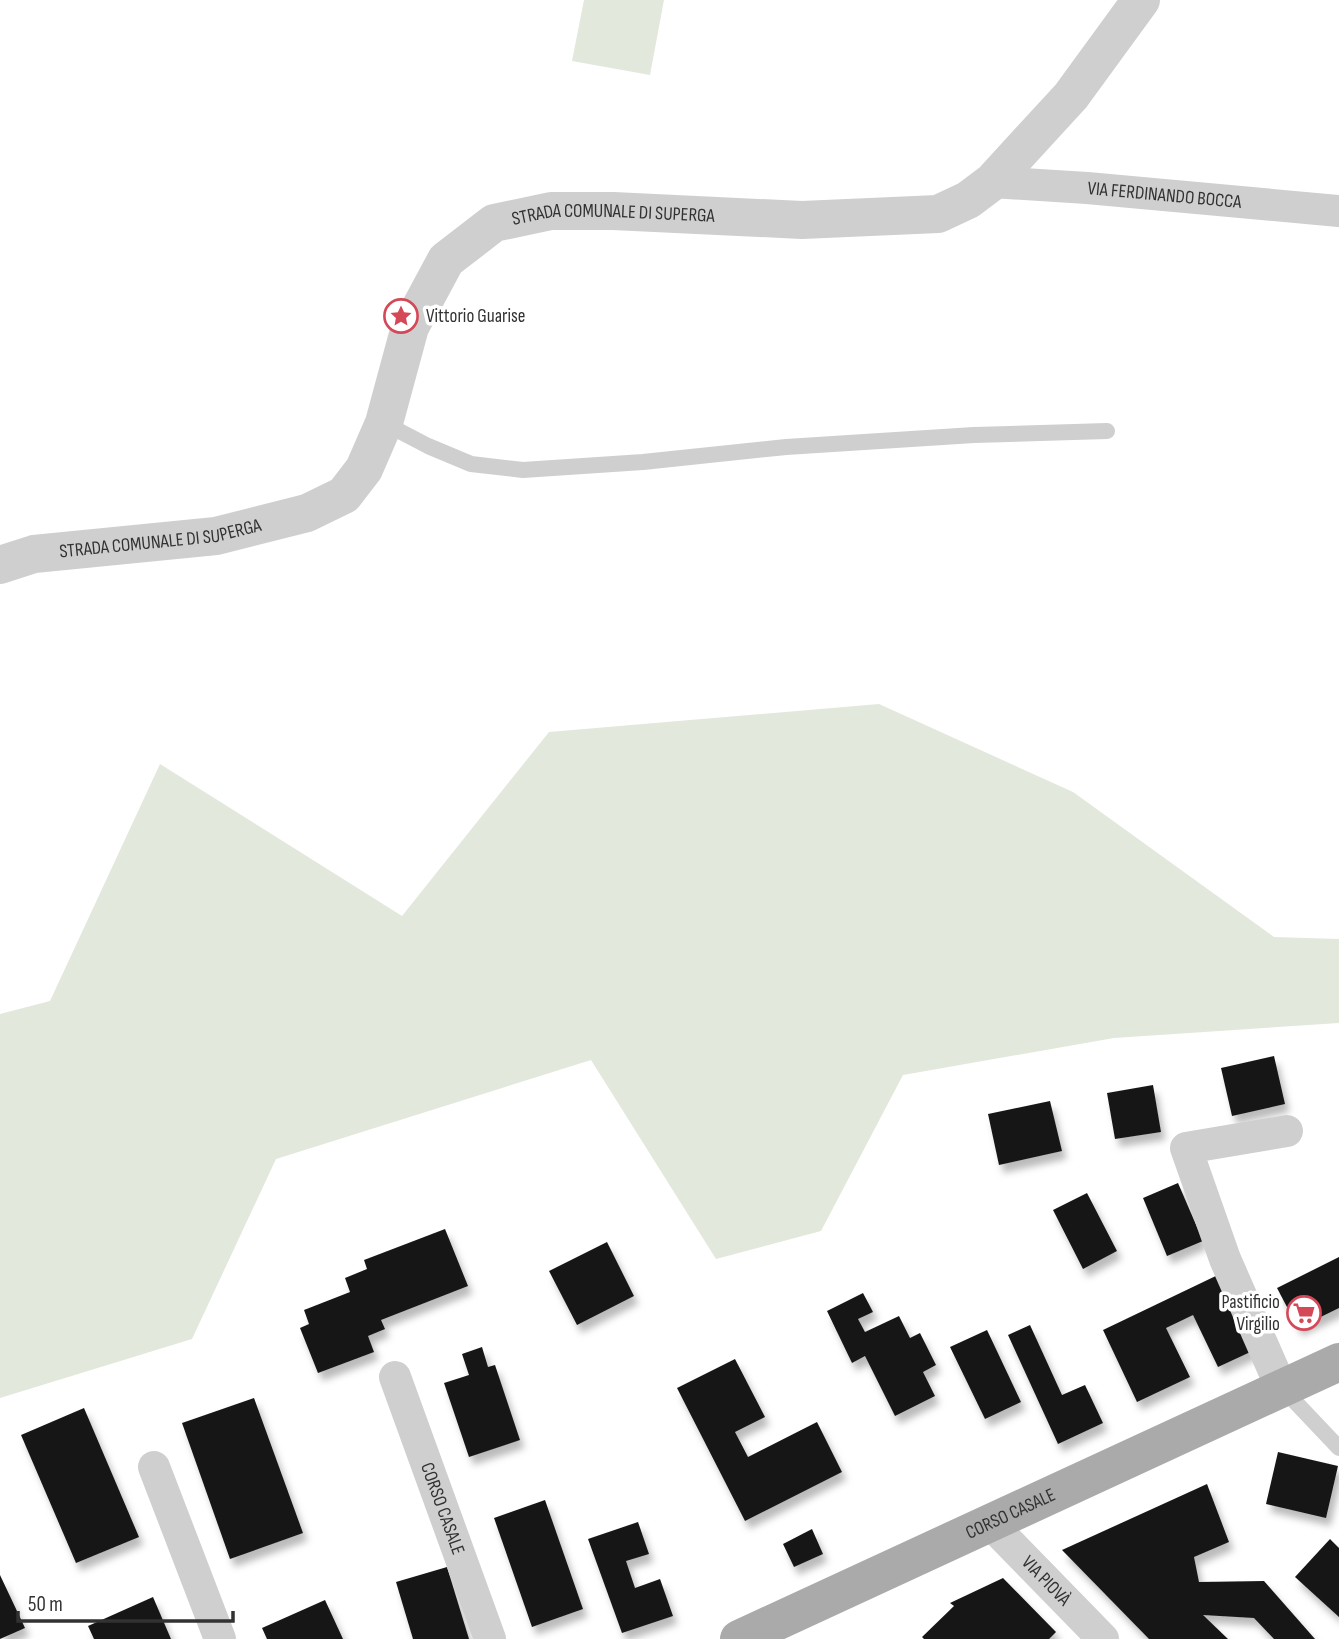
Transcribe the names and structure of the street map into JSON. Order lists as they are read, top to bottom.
{
  "streets": {
    "main road": ["CORSO CASALE"],
    "street": ["VIA FERDINANDO BOCCA", "STRADA COMUNALE DI SUPERGA", "VIA PIOVÀ"]
  },
  "crossings": [
    ["VIA FERDINANDO BOCCA", "STRADA COMUNALE DI SUPERGA"],
    ["CORSO CASALE", "VIA PIOVÀ"]
  ],
  "places": {
    "place": ["Vittorio Guarise"],
    "supermarket": ["Pastificio Virgilio"]
  },
  "scale_bar": "50 m"
}
